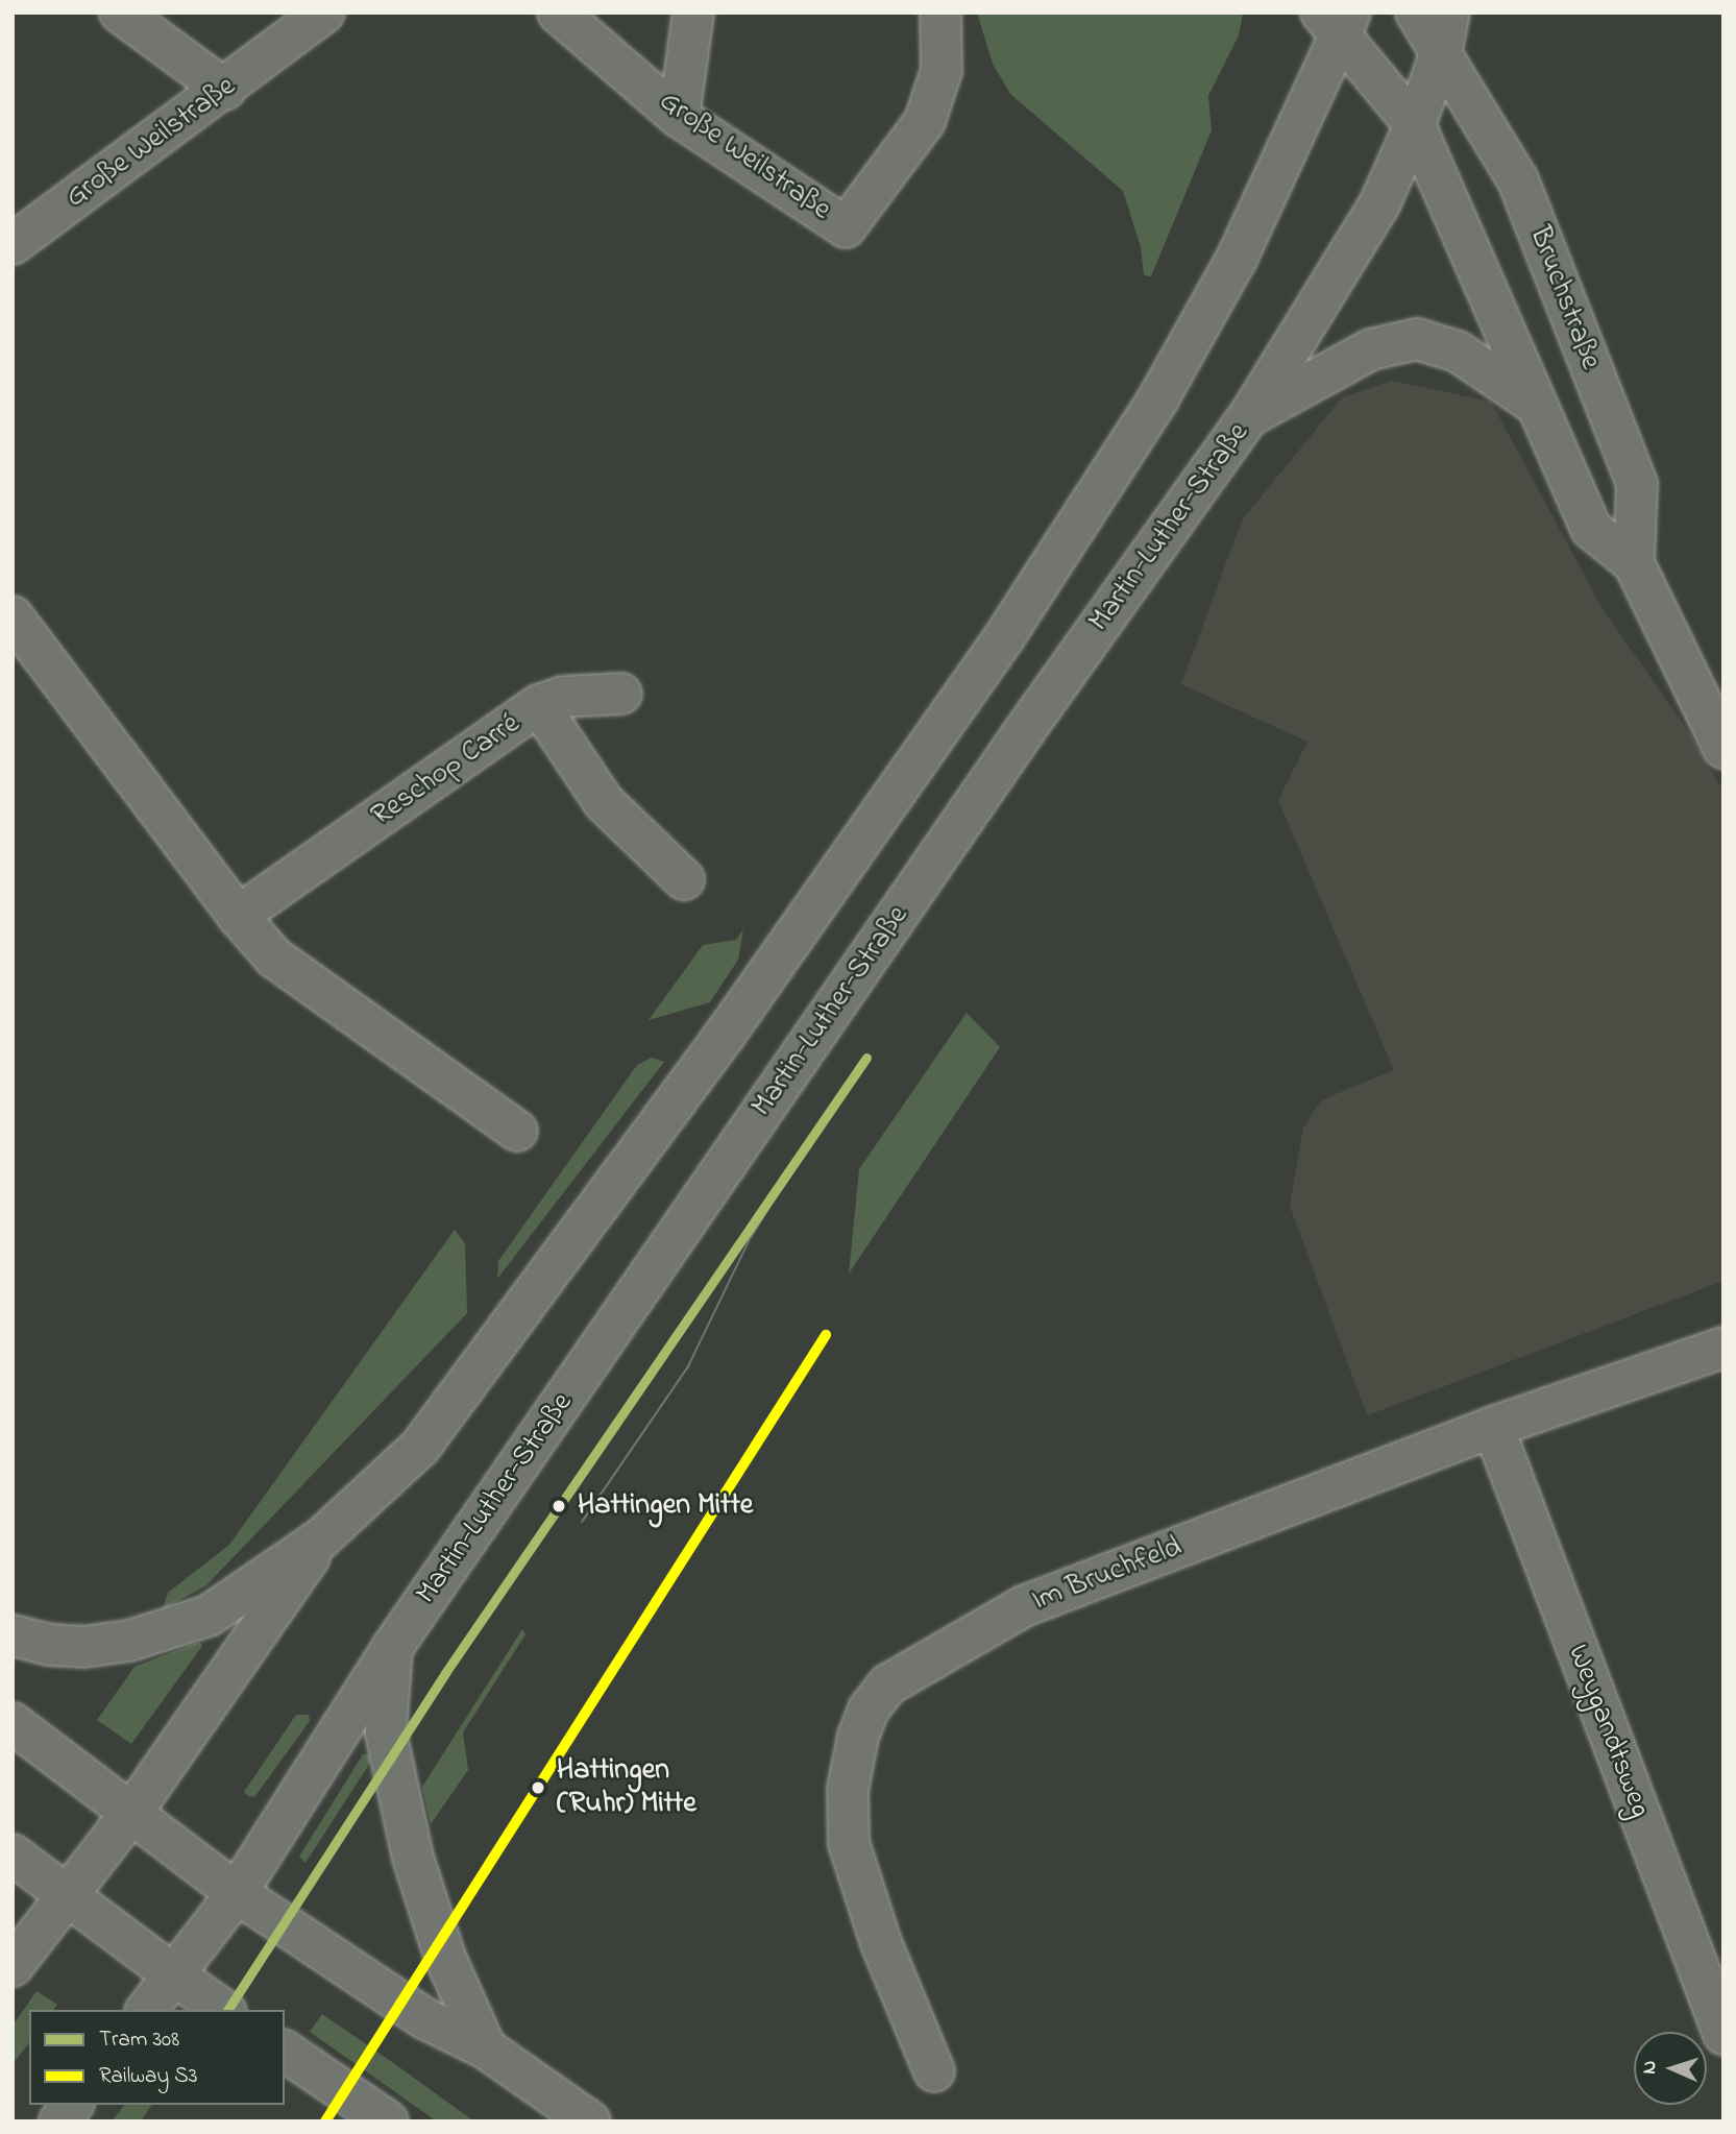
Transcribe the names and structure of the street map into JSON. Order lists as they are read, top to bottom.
{
  "streets": {
    "main road": [
      "Große Weilstraße",
      "Bruchstraße",
      "Martin-Luther-Straße",
      "Reschop Carré",
      "Im Bruchfeld",
      "Weygandtsweg"
    ]
  },
  "crossings": [
    ["Bruchstraße", "Martin-Luther-Straße"],
    ["Im Bruchfeld", "Weygandtsweg"]
  ],
  "places": ["Hattingen Mitte", "Hattingen (Ruhr) Mitte"],
  "lines": ["tram line 308", "rail line S3"],
  "legend": ["Tram 308", "Railway S3"],
  "north": "left"
}
